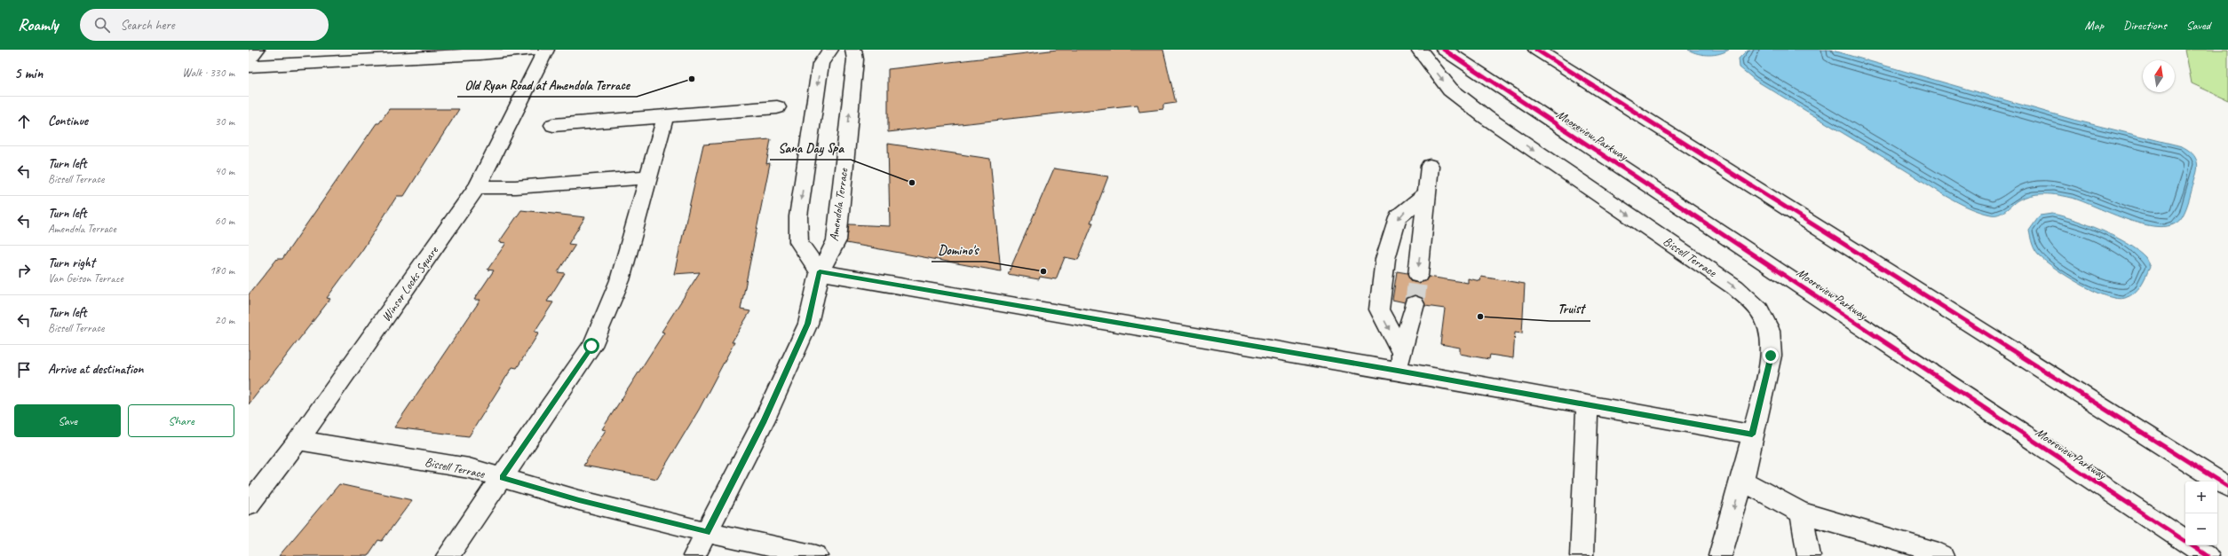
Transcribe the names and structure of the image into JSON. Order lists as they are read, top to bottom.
{
  "streets": {
    "street": [
      "Mooreview Parkway",
      "Amendola Terrace",
      "Bissell Terrace",
      "Winsor Locks Square"
    ]
  },
  "crossings": [
    ["Amendola Terrace", "Bissell Terrace"],
    ["Bissell Terrace", "Winsor Locks Square"]
  ],
  "places": [
    "Old Ryan Road at Amendola Terrace",
    "Sana Day Spa",
    "Domino's",
    "Truist"
  ],
  "north": "top",
  "page": {
    "header": "Roamly",
    "search": "Search here",
    "nav": ["Map", "Directions", "Saved"],
    "heading": ["5 min", "Walk · 330 m"],
    "list": [
      ["Continue", "30 m"],
      ["Turn left", "Bissell Terrace", "40 m"],
      ["Turn left", "Amendola Terrace", "60 m"],
      ["Turn right", "Van Geison Terrace", "180 m"],
      ["Turn left", "Bissell Terrace", "20 m"],
      "Arrive at destination"
    ],
    "buttons": ["Save", "Share"],
    "map_buttons": ["+", "−"]
  }
}
